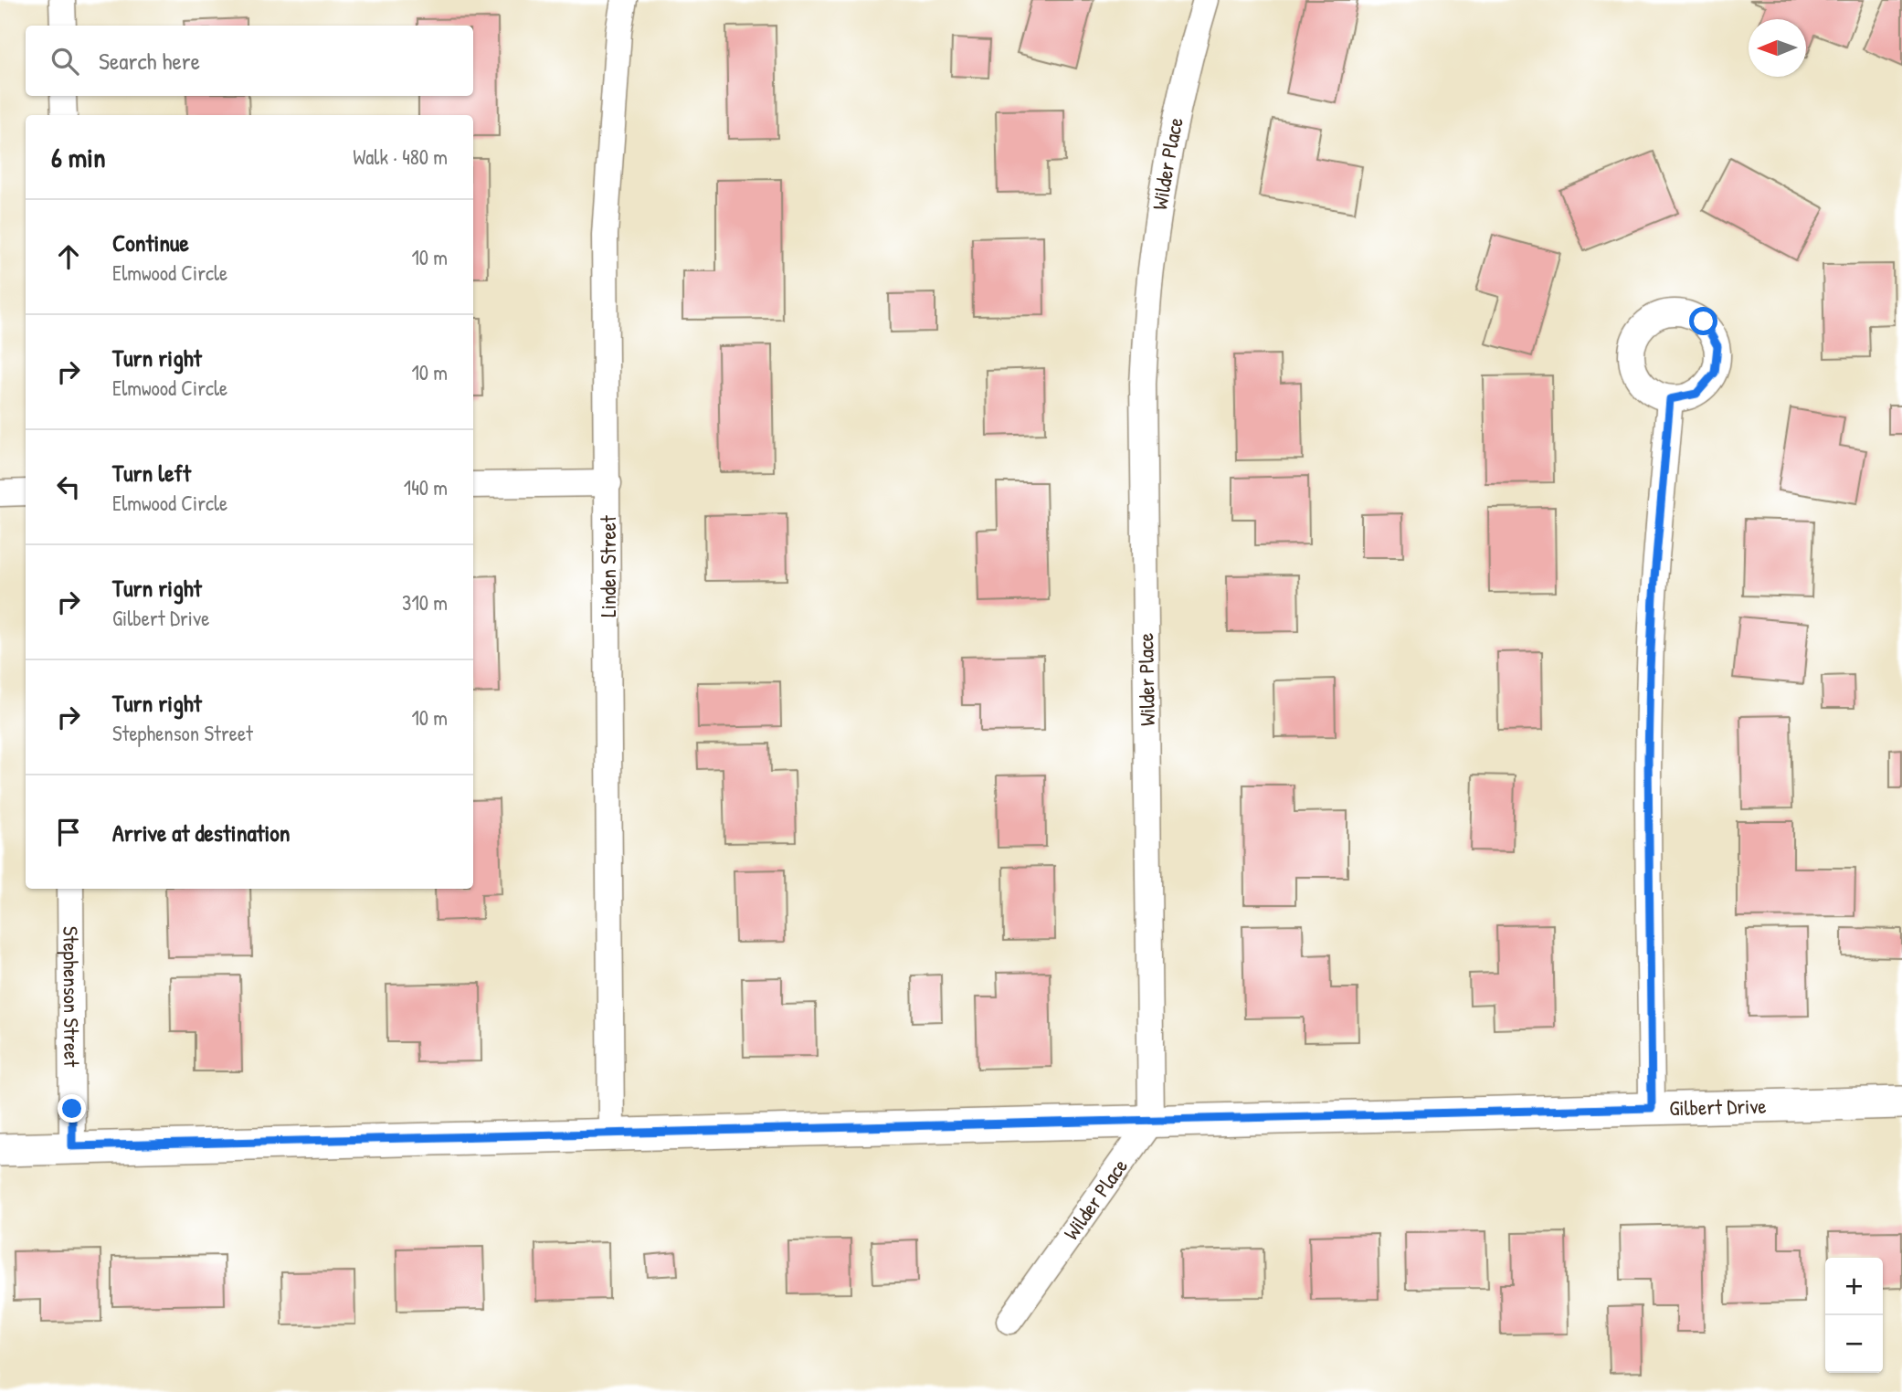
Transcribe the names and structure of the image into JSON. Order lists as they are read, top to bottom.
{
  "streets": {
    "street": [
      "Wilder Place",
      "Linden Street",
      "Stephenson Street",
      "Gilbert Drive"
    ]
  },
  "crossings": [
    ["Wilder Place", "Gilbert Drive"],
    ["Linden Street", "Gilbert Drive"],
    ["Stephenson Street", "Gilbert Drive"]
  ],
  "north": "left",
  "page": {
    "search": "Search here",
    "heading": ["6 min", "Walk · 480 m"],
    "list": [
      ["Continue", "Elmwood Circle", "10 m"],
      ["Turn right", "Elmwood Circle", "10 m"],
      ["Turn left", "Elmwood Circle", "140 m"],
      ["Turn right", "Gilbert Drive", "310 m"],
      ["Turn right", "Stephenson Street", "10 m"],
      "Arrive at destination"
    ],
    "map_buttons": ["+", "−"]
  }
}
